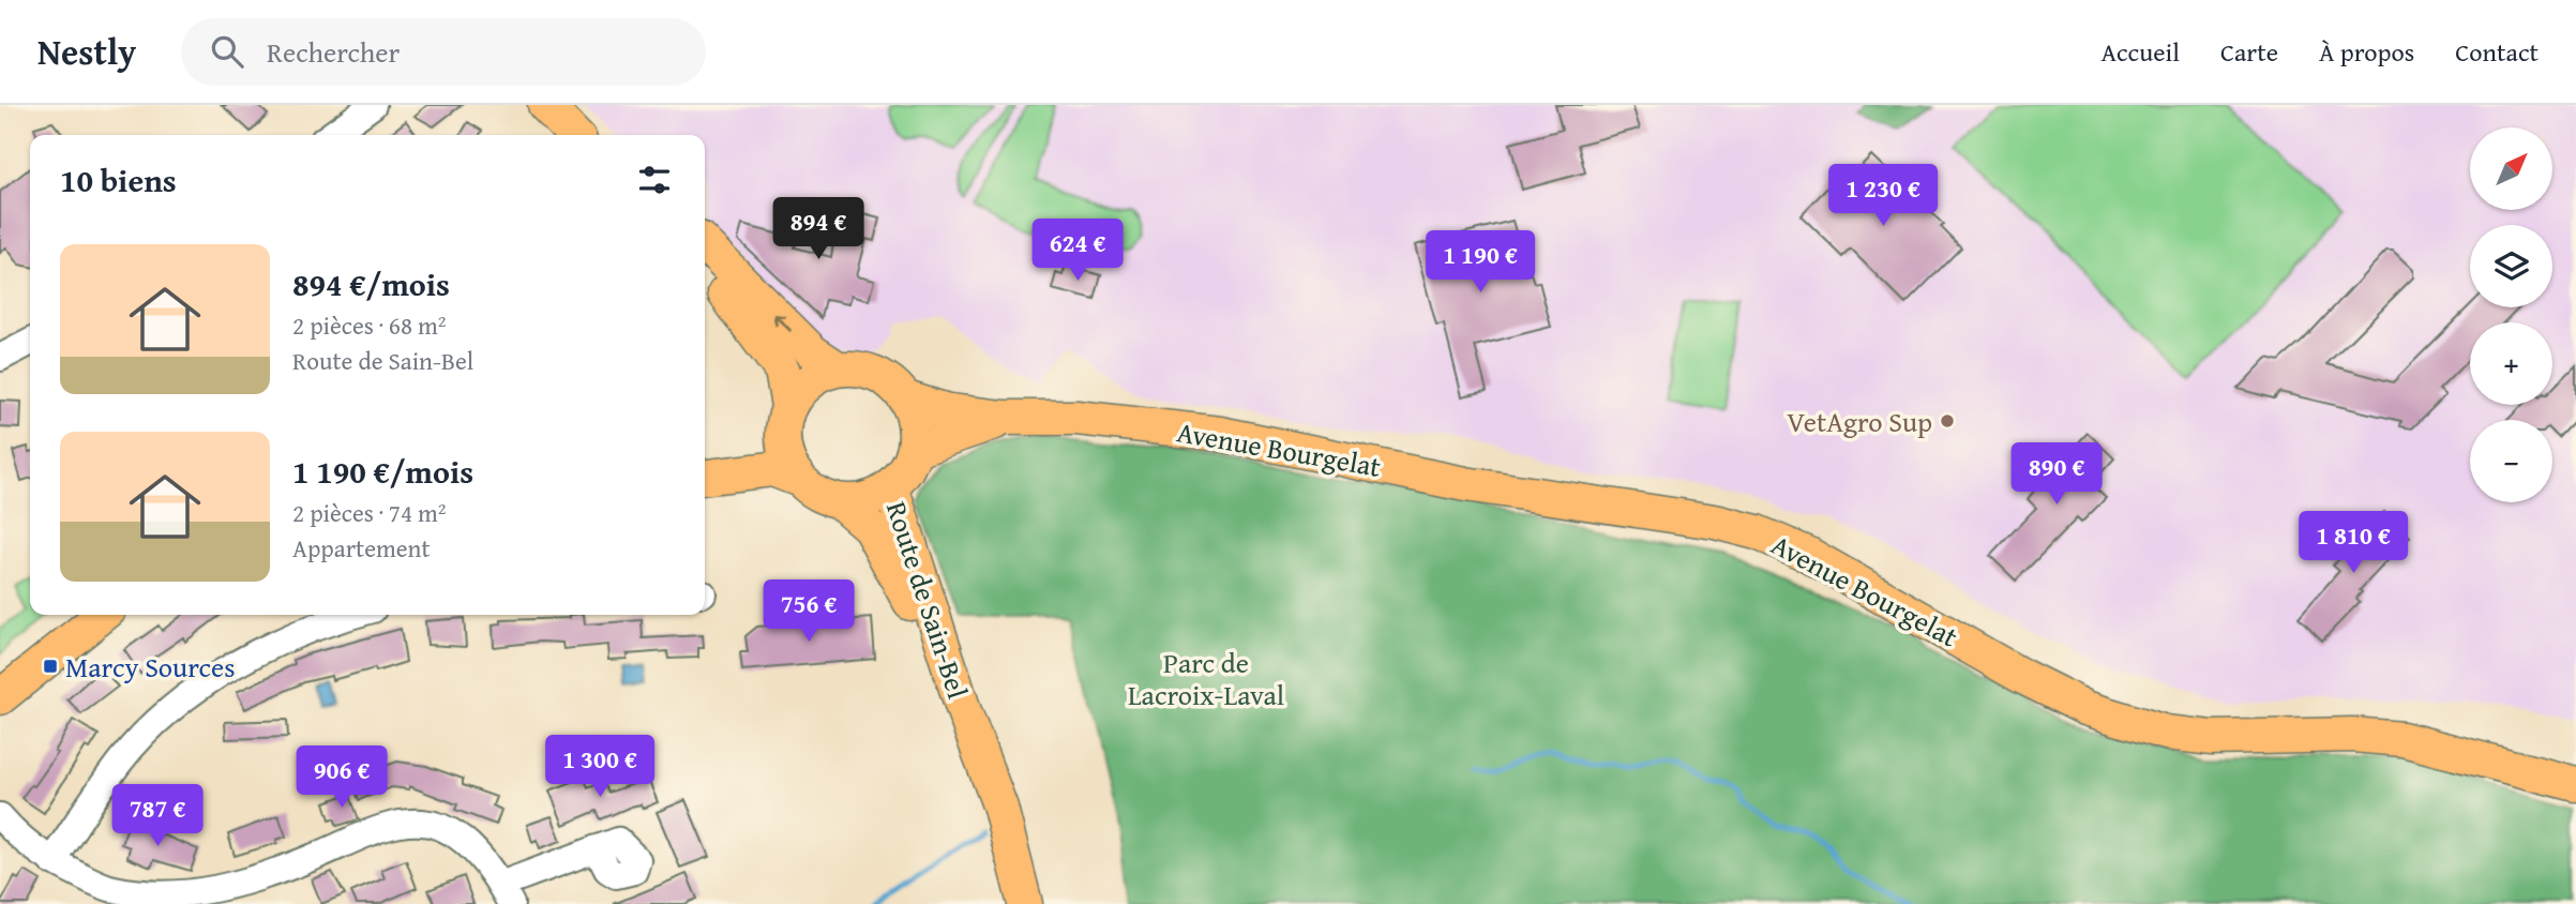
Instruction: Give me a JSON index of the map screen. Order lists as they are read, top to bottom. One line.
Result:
{"streets":{"main road":["Avenue Bourgelat","Route de Sain-Bel"]},"crossings":[["Avenue Bourgelat","Route de Sain-Bel"]],"parks":["Parc de Lacroix-Laval"],"places":{"other":["VetAgro Sup"],"transit":["Marcy Sources"]},"north":"top right","page":{"header":"Nestly","search":"Rechercher","nav":["Accueil","Carte","À propos","Contact"],"map_buttons":["+","−"],"heading":"10 biens","price":["1 230 €","894 €","624 €","1 190 €","890 €","1 810 €","756 €","1 300 €","906 €","787 €"],"list":[{"name":"894 €/mois","note":"2 pièces · 68 m² · Route de Sain-Bel"},{"name":"1 190 €/mois","note":"2 pièces · 74 m² · Appartement"}]}}
